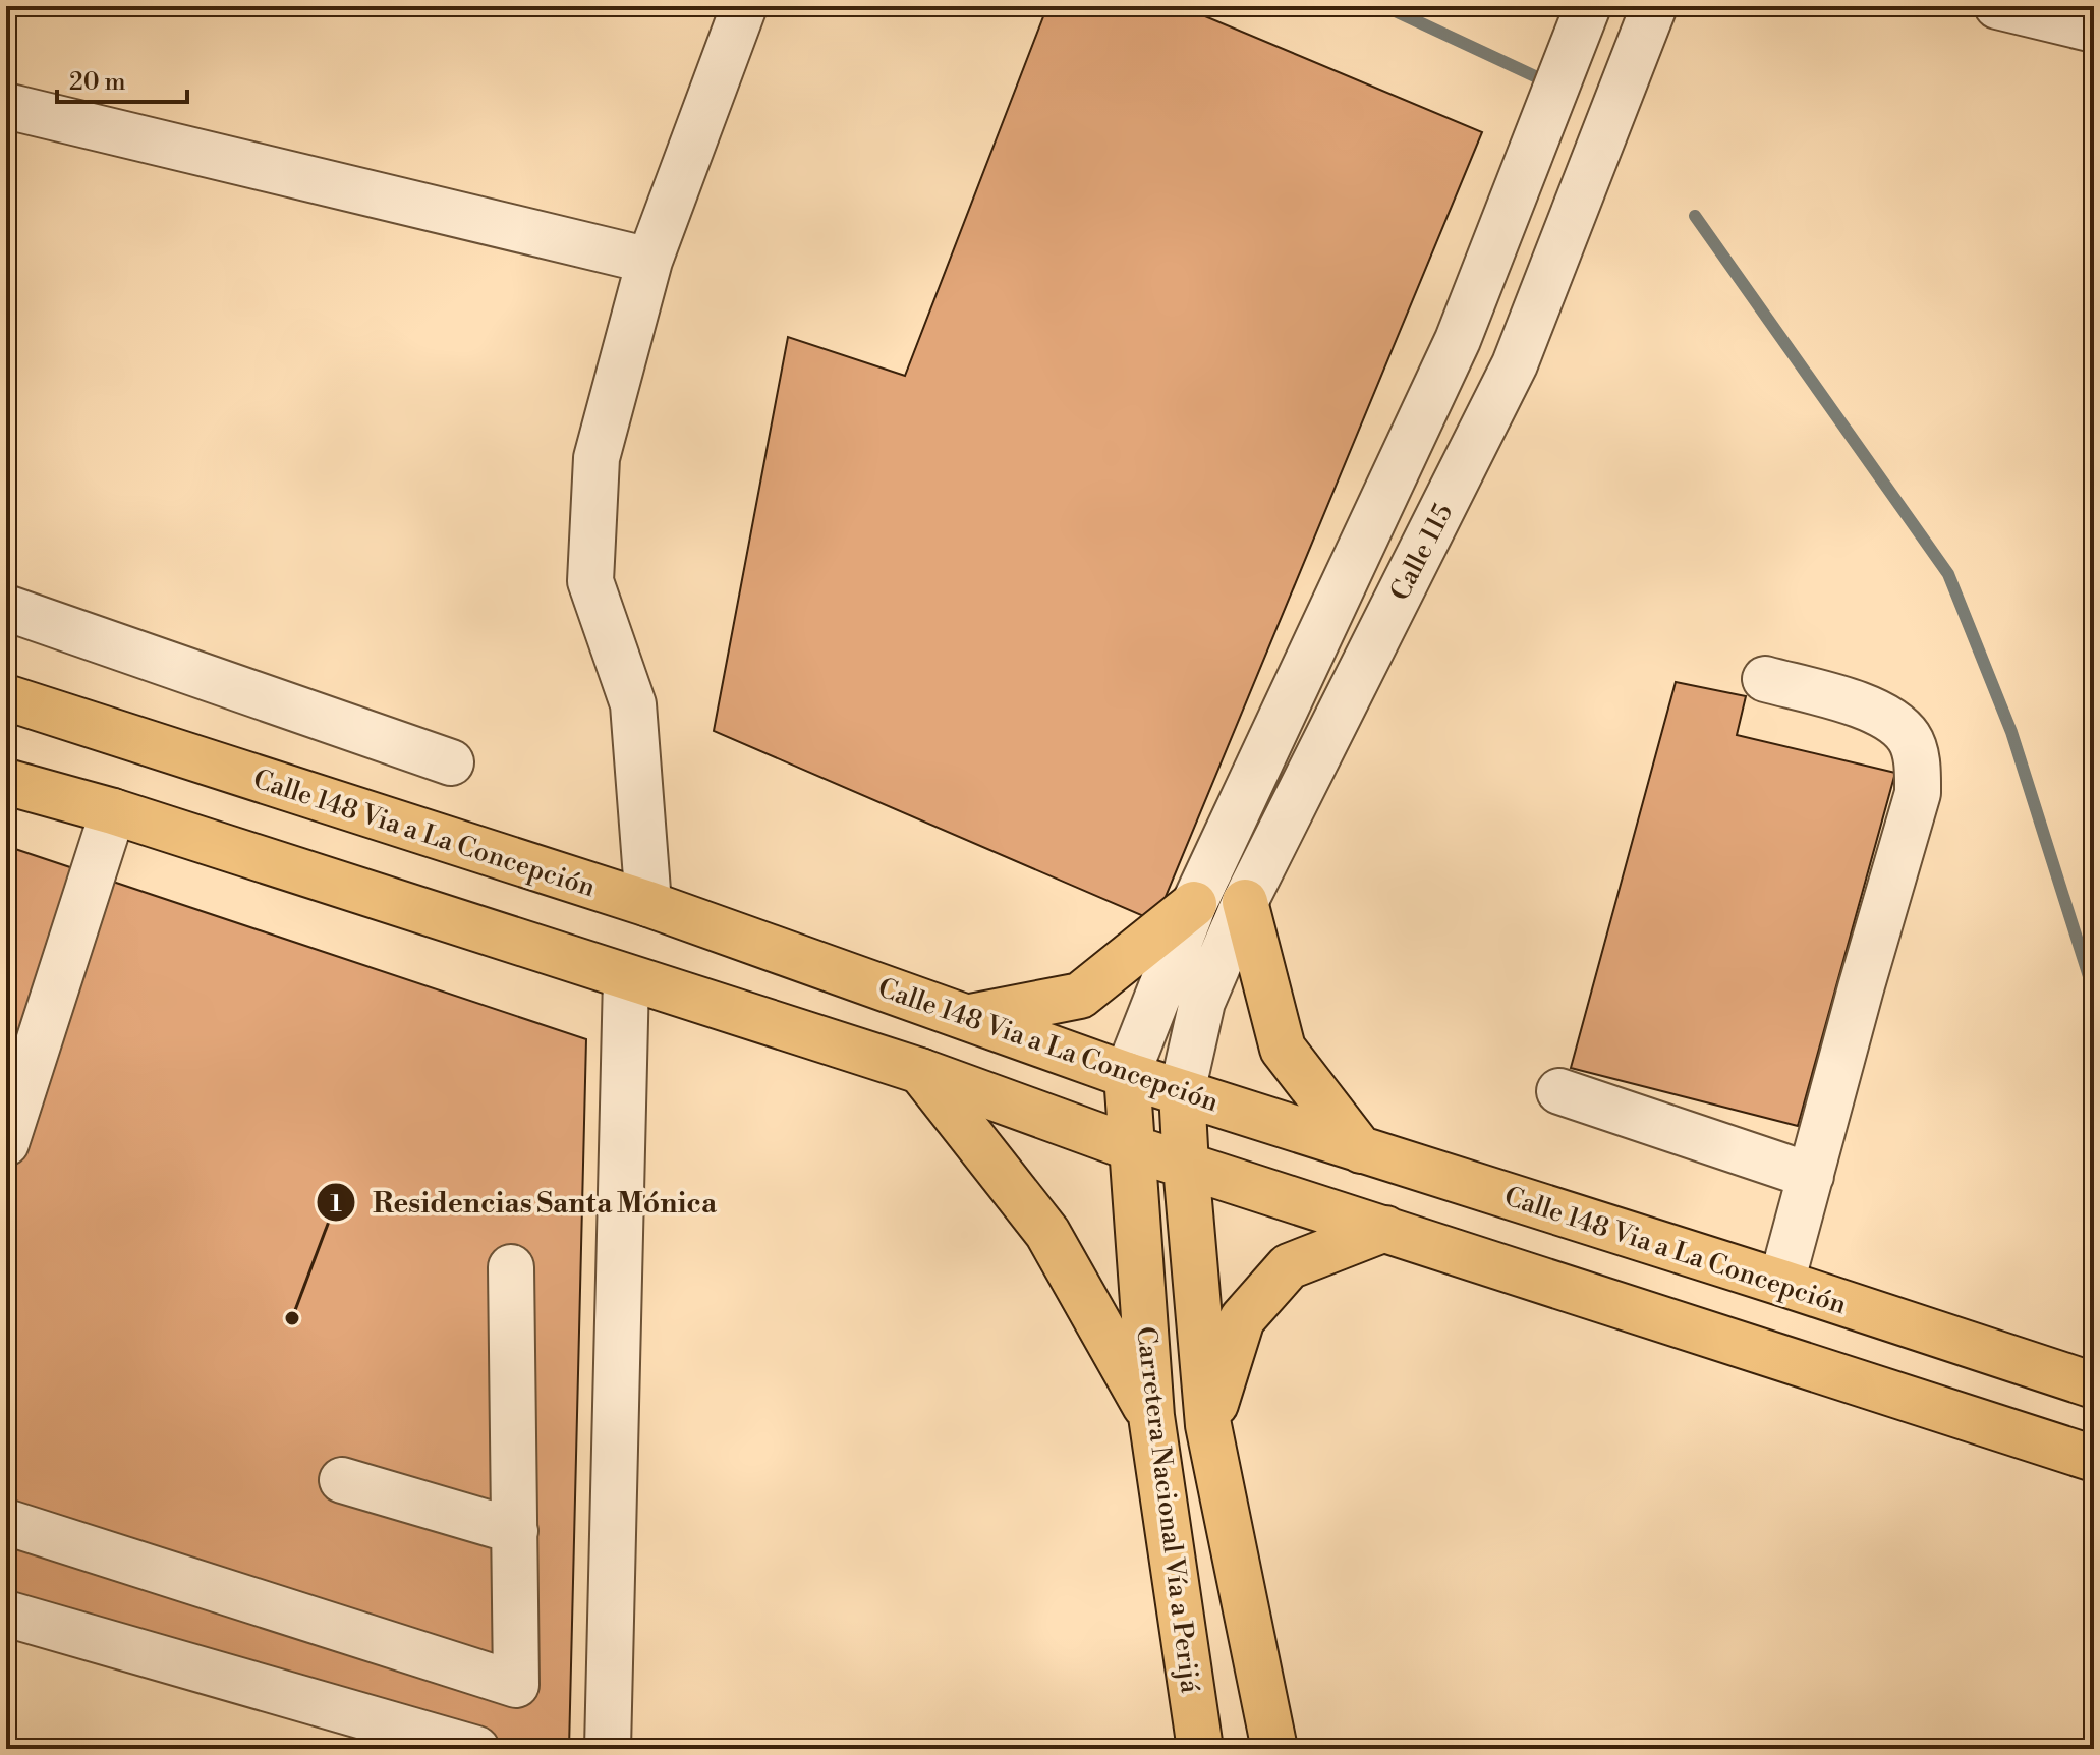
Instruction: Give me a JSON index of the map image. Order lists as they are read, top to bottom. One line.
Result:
{"streets":{"main road":["Calle 148 Via a La Concepción","Carretera Nacional Vía a Perijá"],"street":["Calle 115"]},"crossings":[["Calle 115","Calle 148 Via a La Concepción"],["Calle 115","Carretera Nacional Vía a Perijá"],["Calle 148 Via a La Concepción","Carretera Nacional Vía a Perijá"]],"places":["Residencias Santa Mónica"],"scale_bar":"20 m"}
